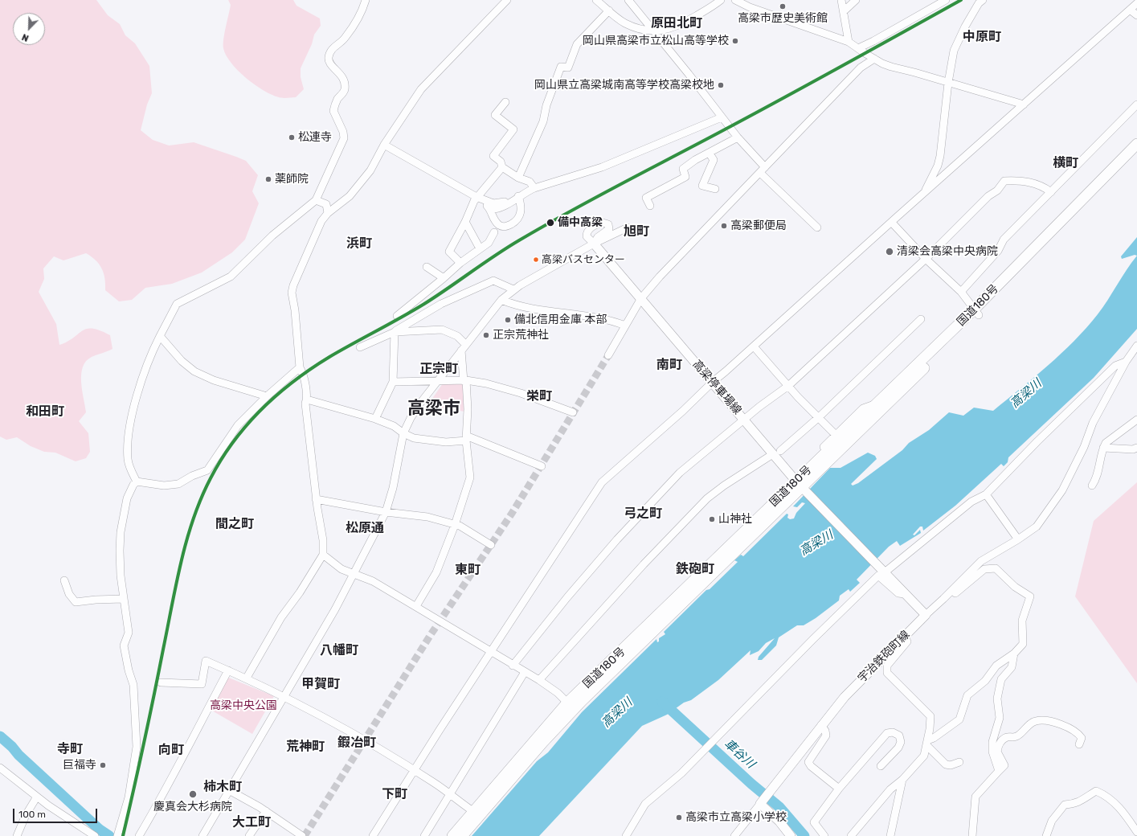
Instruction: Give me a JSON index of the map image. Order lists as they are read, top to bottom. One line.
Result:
{"streets":{"highway":["国道180号"],"main road":["高梁停車場線","宇治鉄砲町線"]},"crossings":[["国道180号","高梁停車場線"]],"districts":["原田北町","中原町","横町","旭町","浜町","南町","正宗町","栄町","高梁市","和田町","弓之町","間之町","松原通","鉄砲町","東町","八幡町","甲賀町","鍜冶町","荒神町","寺町","向町","柿木町","下町","大工町"],"water":["高梁川","車谷川"],"parks":["高梁中央公園"],"places":["高梁市歴史美術館","岡山県高梁市立松山高等学校","岡山県立高梁城南高等学校高梁校地","松連寺","薬師院","備中高梁","高梁郵便局","清梁会高梁中央病院","高梁バスセンター","備北信用金庫 本部","正宗荒神社","山神社","巨福寺","慶真会大杉病院","高梁市立高梁小学校"],"scale_bar":"100 m","north":"bottom left"}
